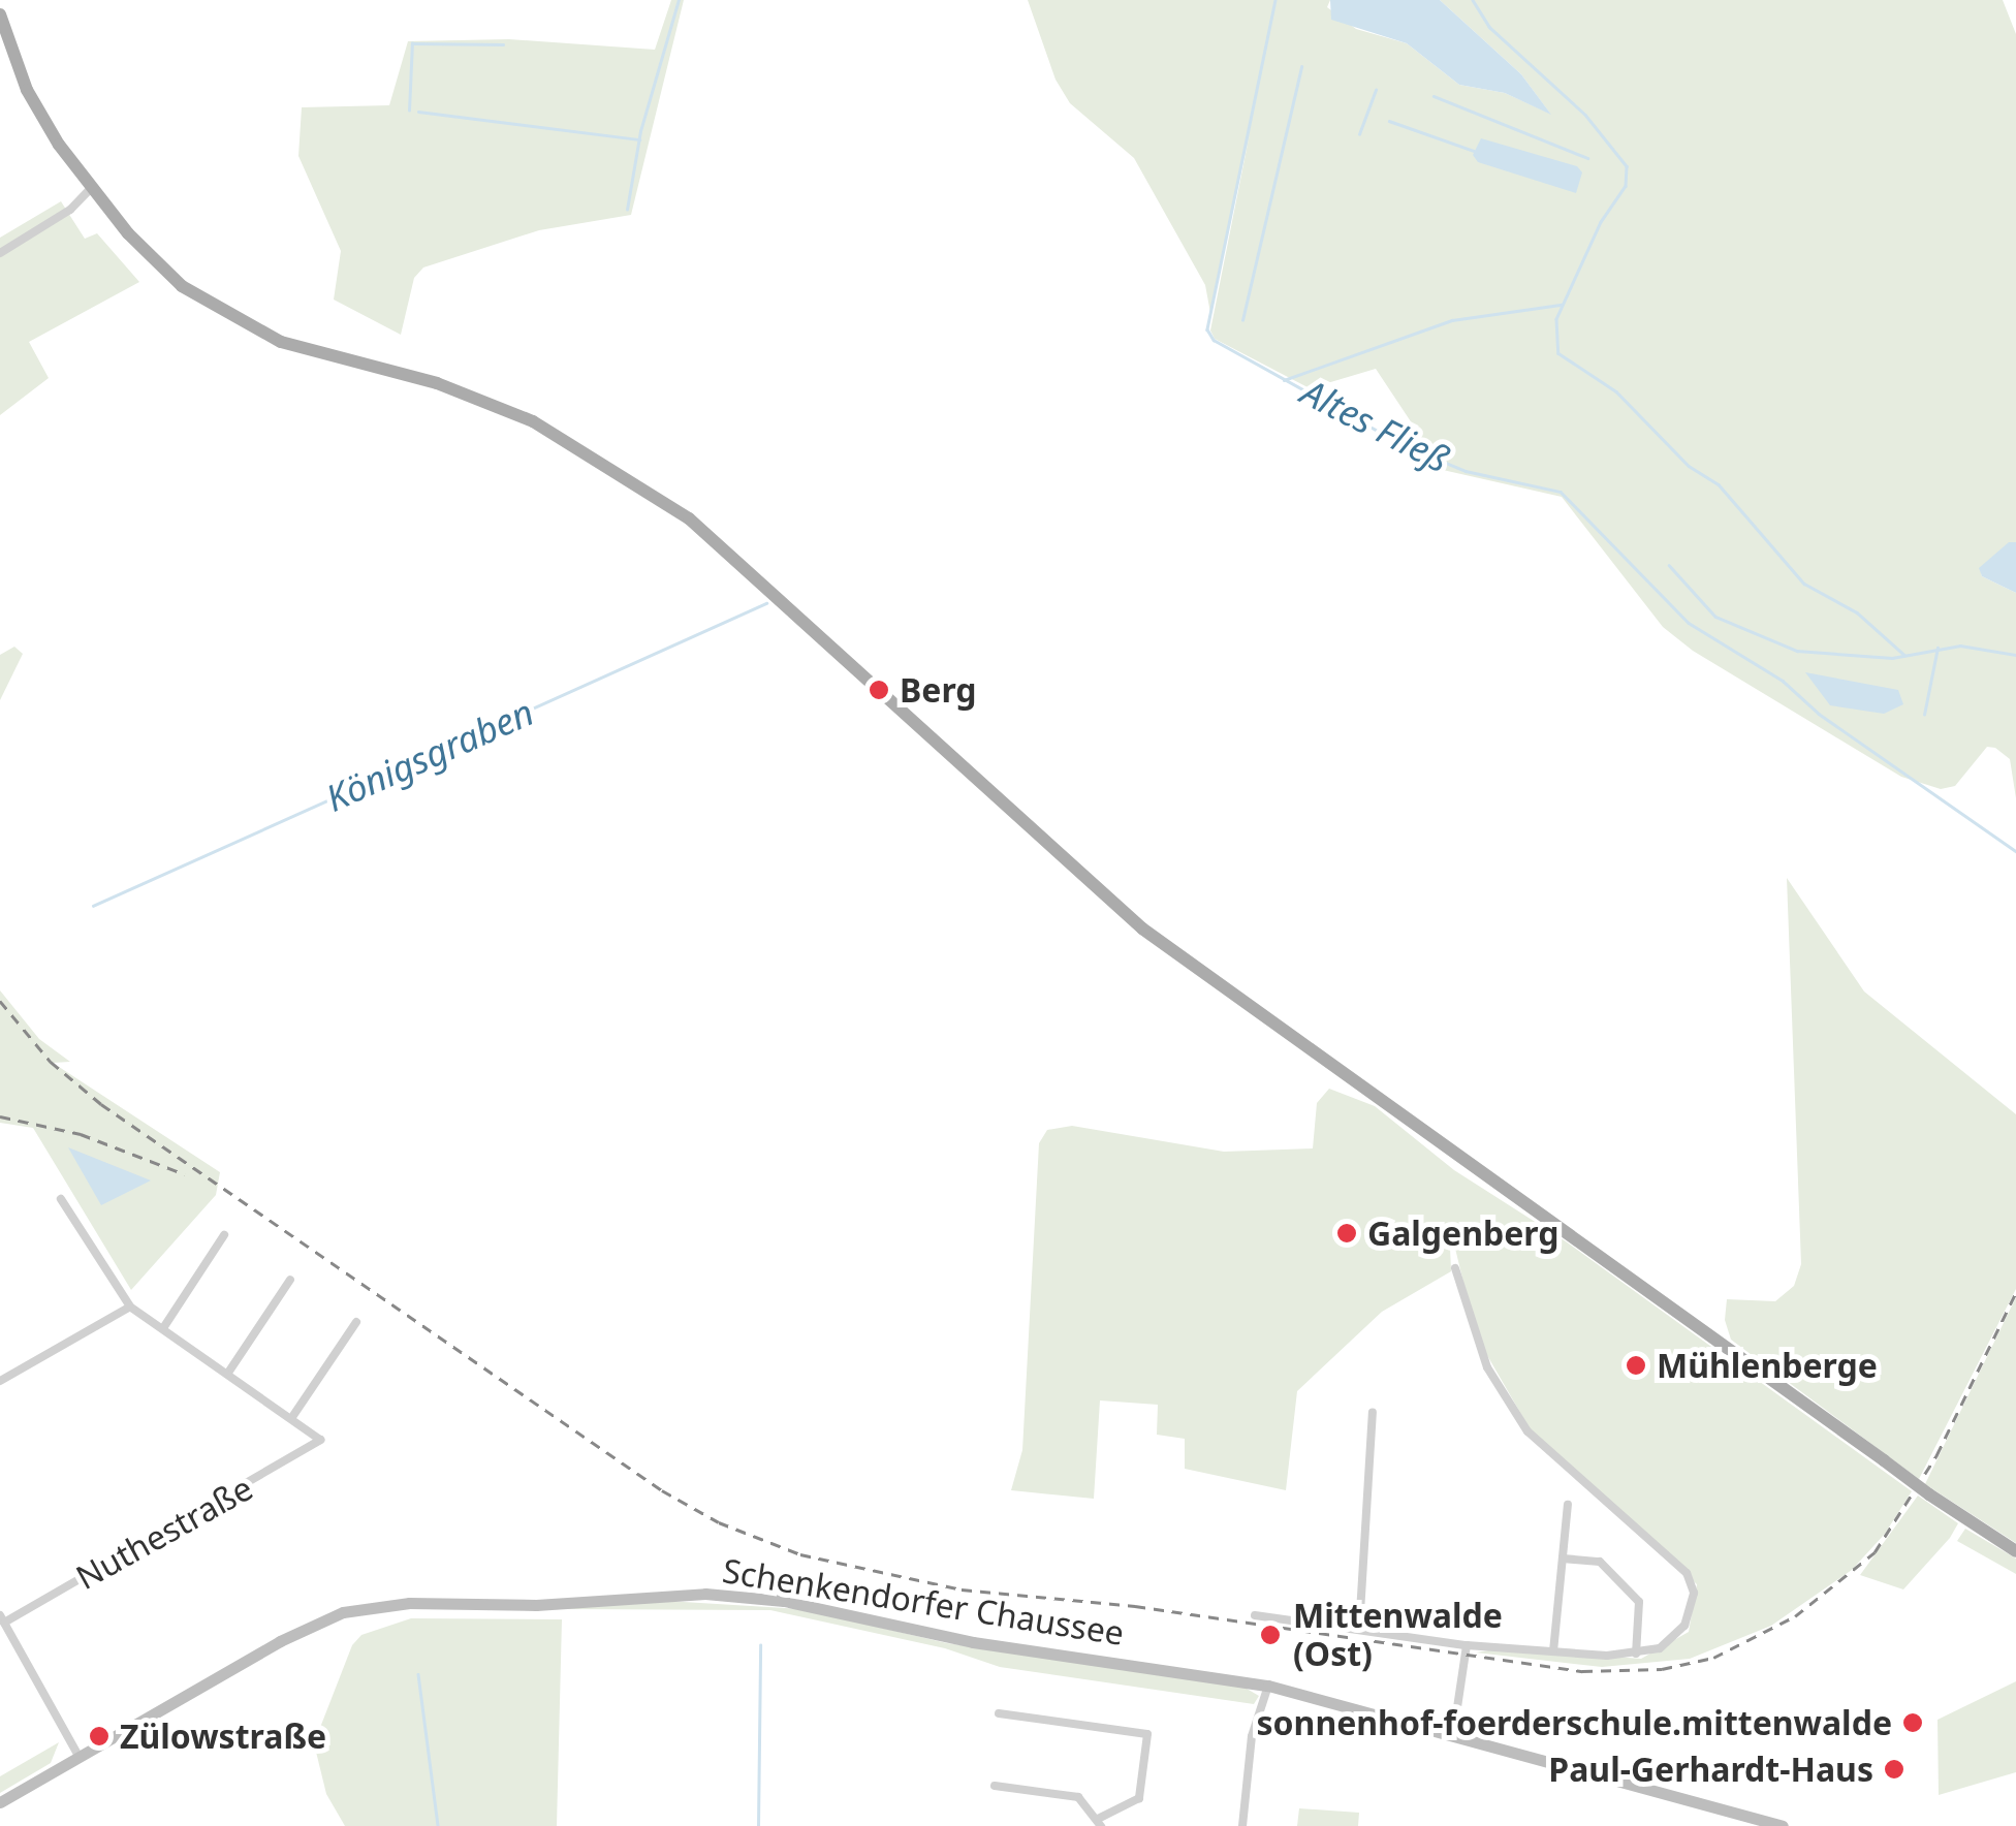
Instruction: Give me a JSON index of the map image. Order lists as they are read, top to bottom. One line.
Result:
{"streets":{"main road":["Schenkendorfer Chaussee"],"street":["Nuthestraße"]},"water":["Altes Fließ","Königsgraben"],"places":["Berg","Galgenberg","Mühlenberge","Mittenwalde (Ost)","sonnenhof-foerderschule.mittenwalde","Zülowstraße","Paul-Gerhardt-Haus"]}
